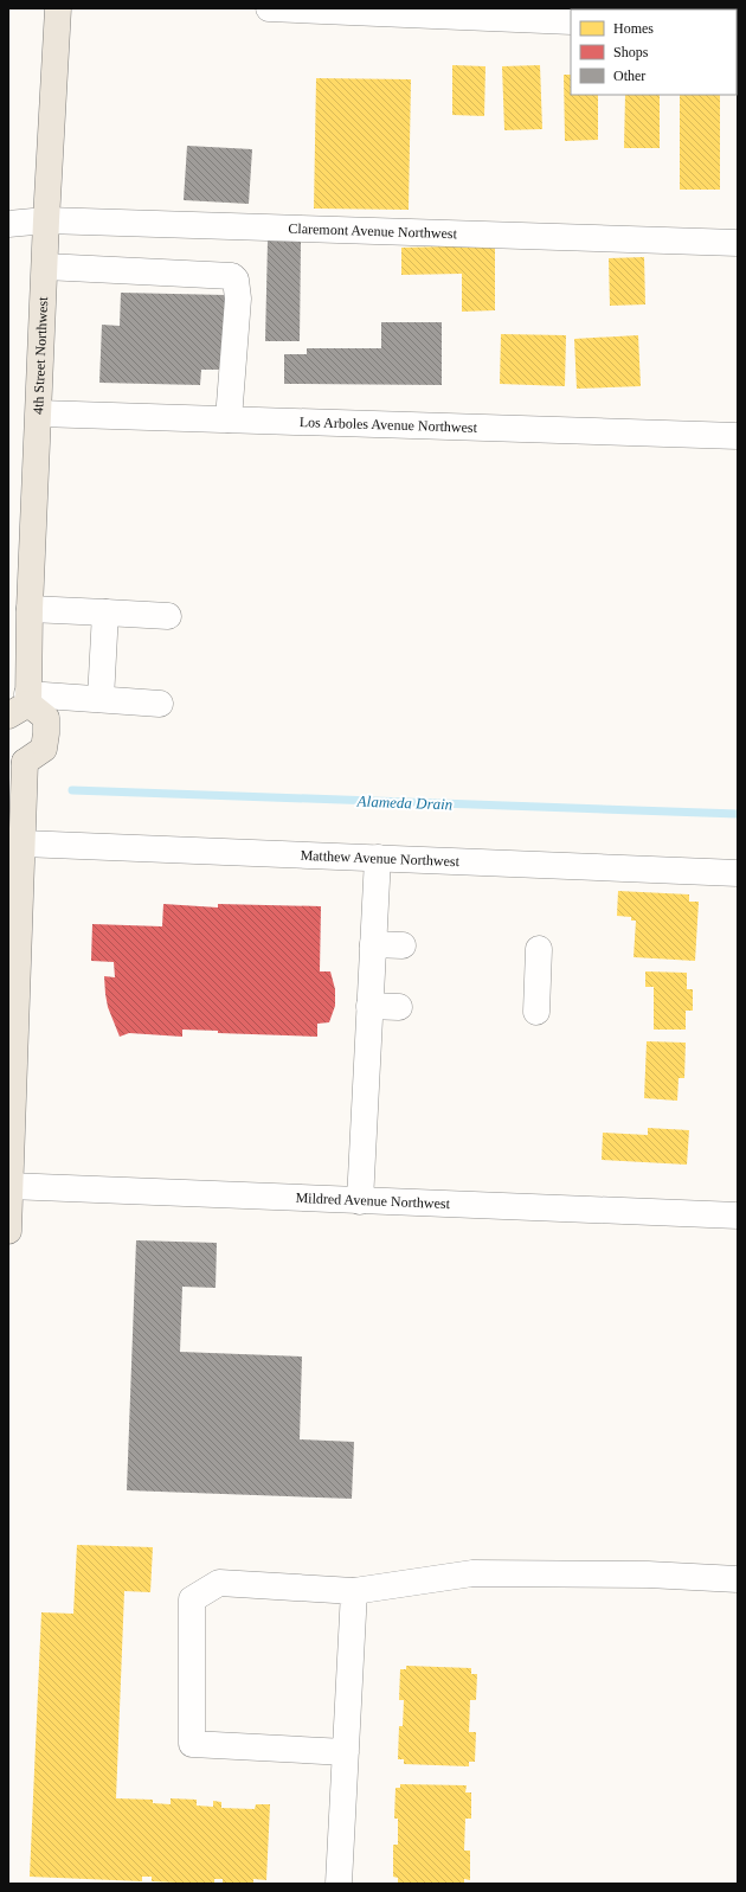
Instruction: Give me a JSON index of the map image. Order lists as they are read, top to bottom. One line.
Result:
{"streets":{"main road":["4th Street Northwest"],"street":["Claremont Avenue Northwest","Los Arboles Avenue Northwest","Matthew Avenue Northwest","Mildred Avenue Northwest"]},"crossings":[["Claremont Avenue Northwest","4th Street Northwest"],["4th Street Northwest","Los Arboles Avenue Northwest"]],"water":["Alameda Drain"],"legend":["Homes","Shops","Other"]}
